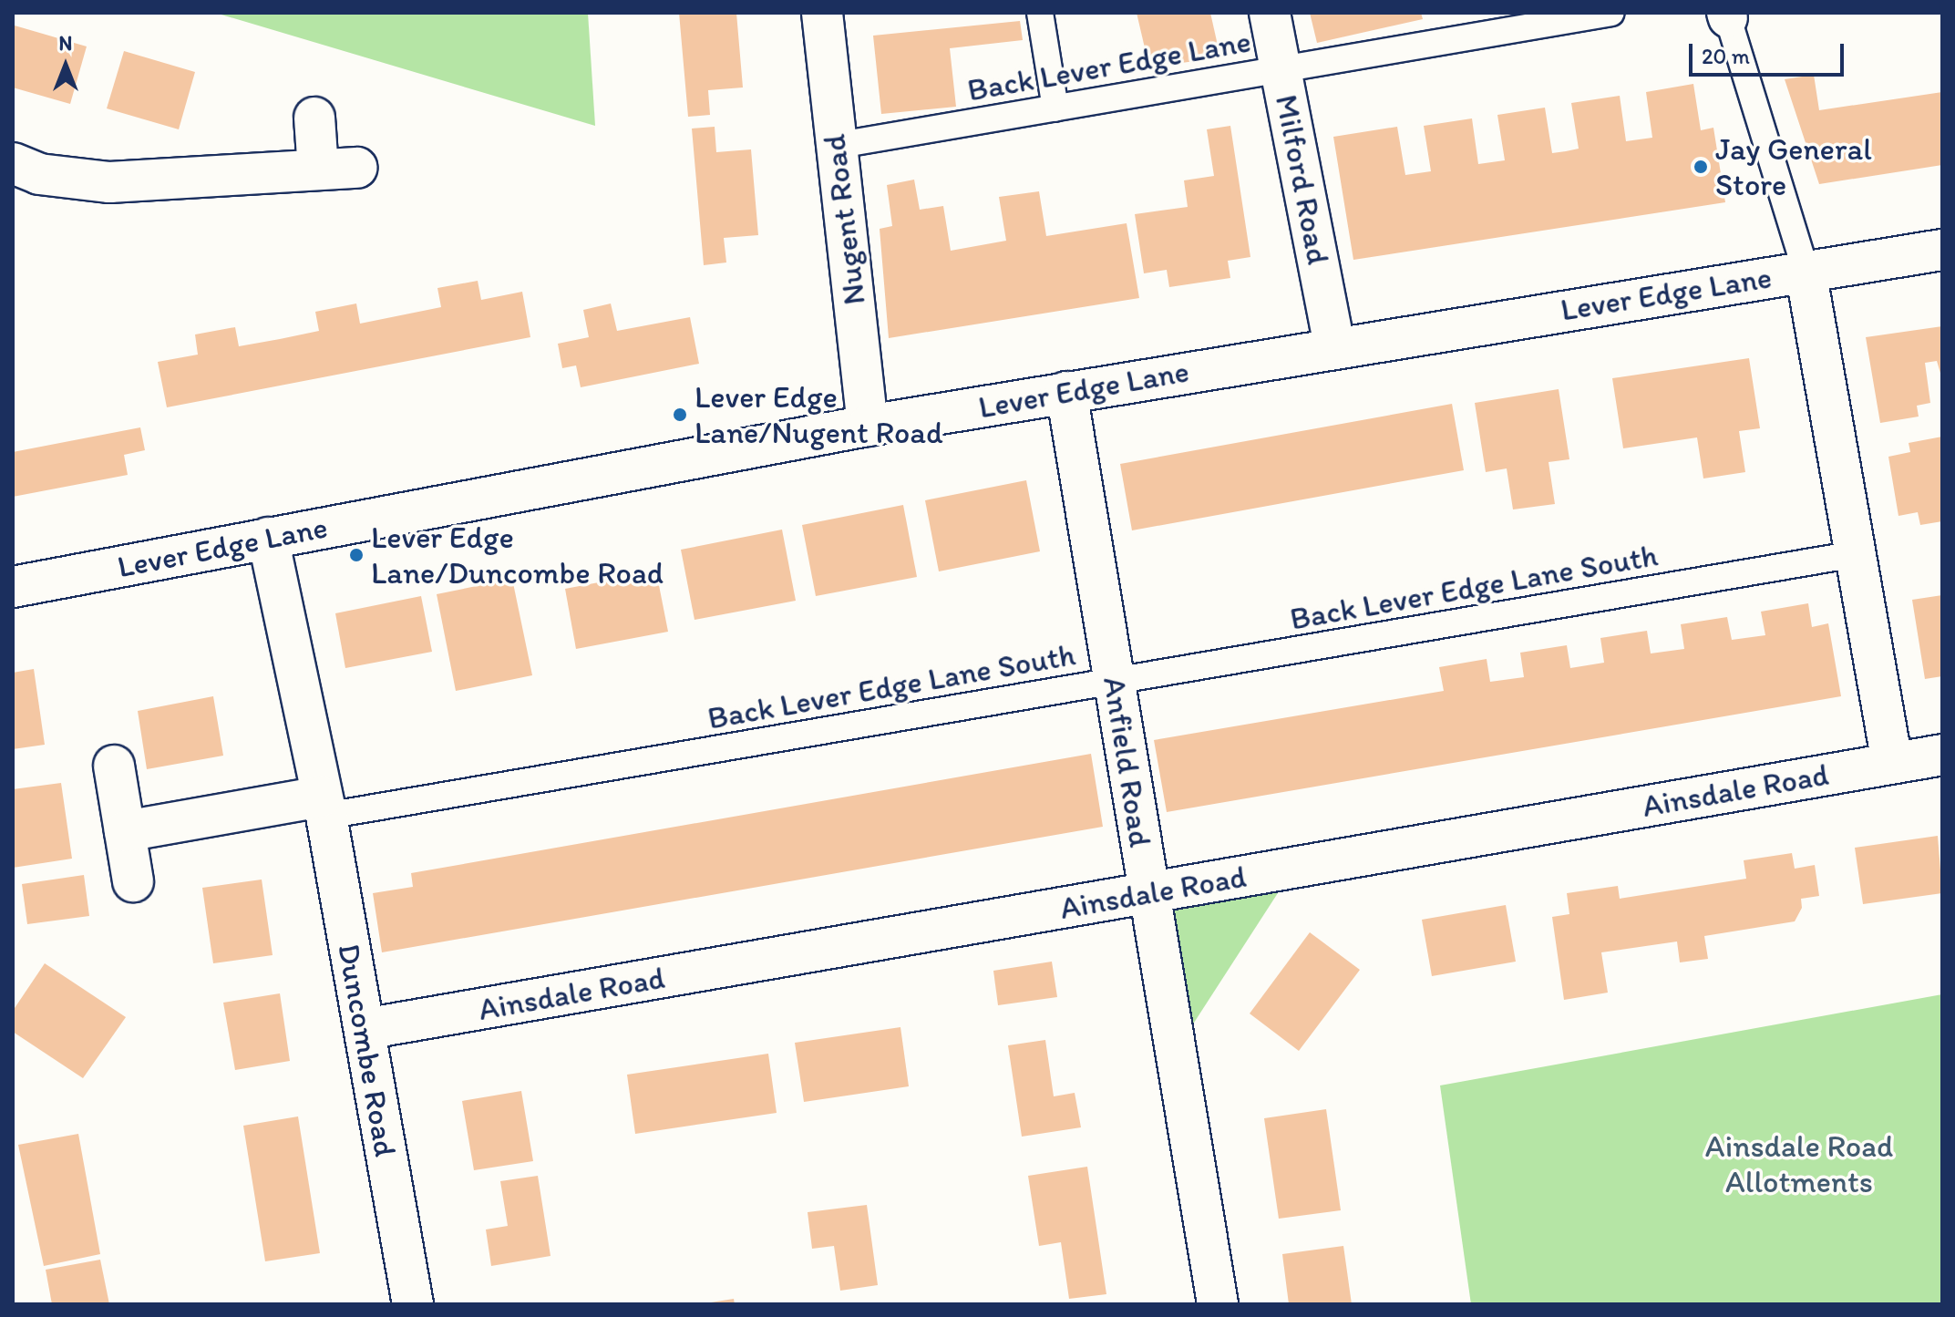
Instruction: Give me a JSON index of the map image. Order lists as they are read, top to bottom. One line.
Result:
{"streets":{"street":["Milford Road","Nugent Road","Lever Edge Lane","Anfield Road","Ainsdale Road","Duncombe Road"],"lane":["Back Lever Edge Lane","Back Lever Edge Lane South"]},"crossings":[["Back Lever Edge Lane","Milford Road"],["Back Lever Edge Lane","Nugent Road"],["Milford Road","Lever Edge Lane"],["Nugent Road","Lever Edge Lane"],["Lever Edge Lane","Anfield Road"],["Lever Edge Lane","Duncombe Road"],["Back Lever Edge Lane South","Anfield Road"],["Back Lever Edge Lane South","Duncombe Road"],["Anfield Road","Ainsdale Road"],["Ainsdale Road","Duncombe Road"]],"parks":["Ainsdale Road Allotments"],"places":["Jay General Store","Lever Edge Lane/Nugent Road","Lever Edge Lane/Duncombe Road"],"scale_bar":"20 m","north":"top"}
